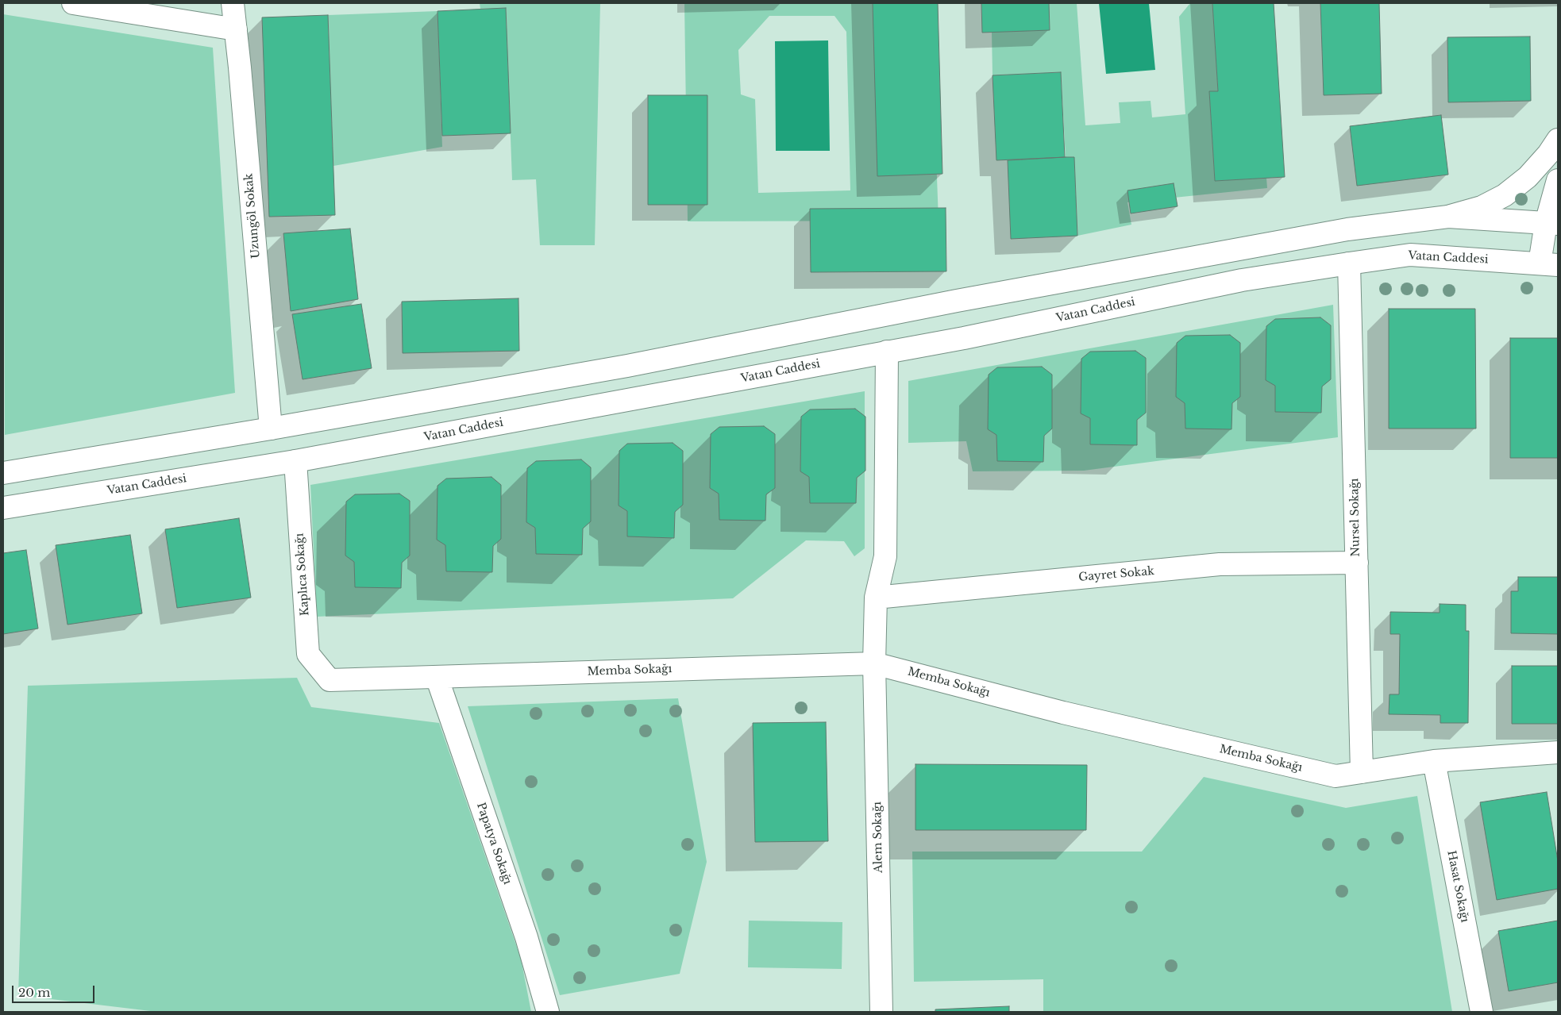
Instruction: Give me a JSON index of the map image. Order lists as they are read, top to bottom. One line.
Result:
{"streets":{"street":["Uzungöl Sokak","Vatan Caddesi","Nursel Sokağı","Kaplıca Sokağı","Gayret Sokak","Memba Sokağı","Alem Sokağı","Papatya Sokağı","Hasat Sokağı"]},"crossings":[["Vatan Caddesi","Nursel Sokağı"],["Vatan Caddesi","Kaplıca Sokağı"],["Vatan Caddesi","Alem Sokağı"],["Nursel Sokağı","Gayret Sokak"],["Nursel Sokağı","Memba Sokağı"],["Kaplıca Sokağı","Memba Sokağı"],["Gayret Sokak","Alem Sokağı"],["Memba Sokağı","Alem Sokağı"],["Memba Sokağı","Papatya Sokağı"],["Memba Sokağı","Hasat Sokağı"]],"scale_bar":"20 m"}
